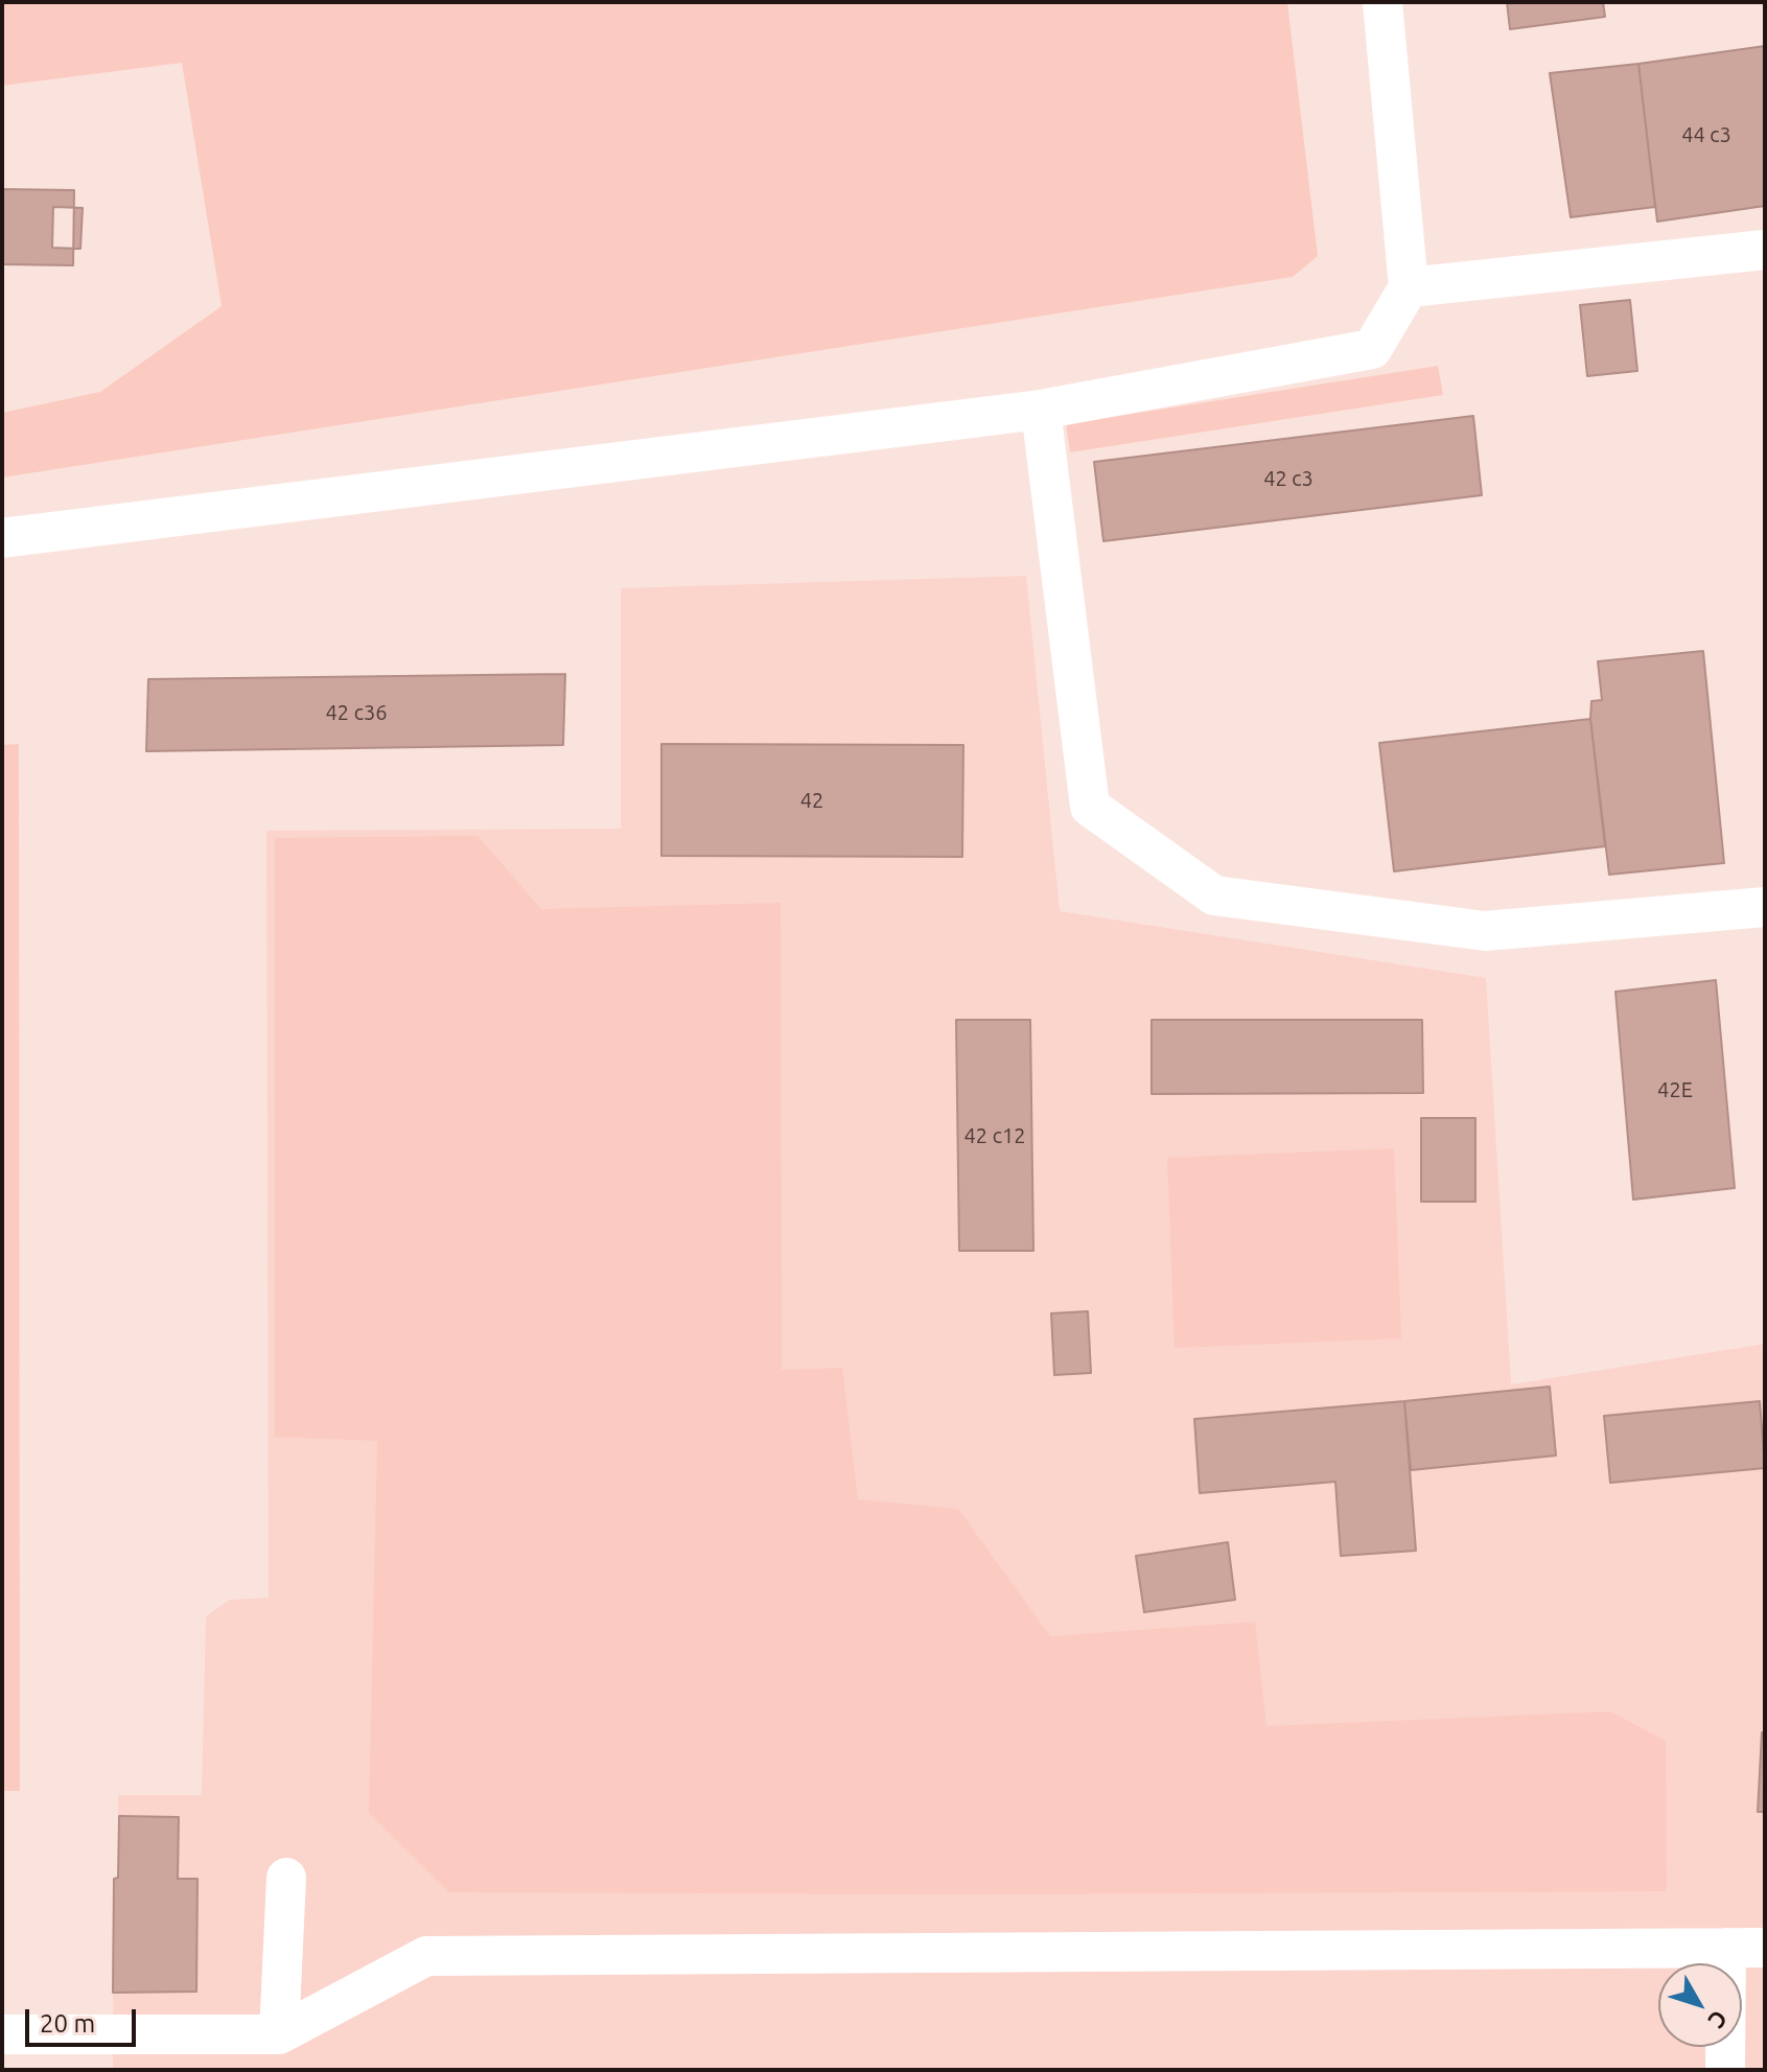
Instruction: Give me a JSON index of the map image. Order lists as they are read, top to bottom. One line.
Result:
{"house_numbers":["44 с3","42 с3","42 с36","42","42Е","42 с12"],"scale_bar":"20 m","north":"bottom right"}
